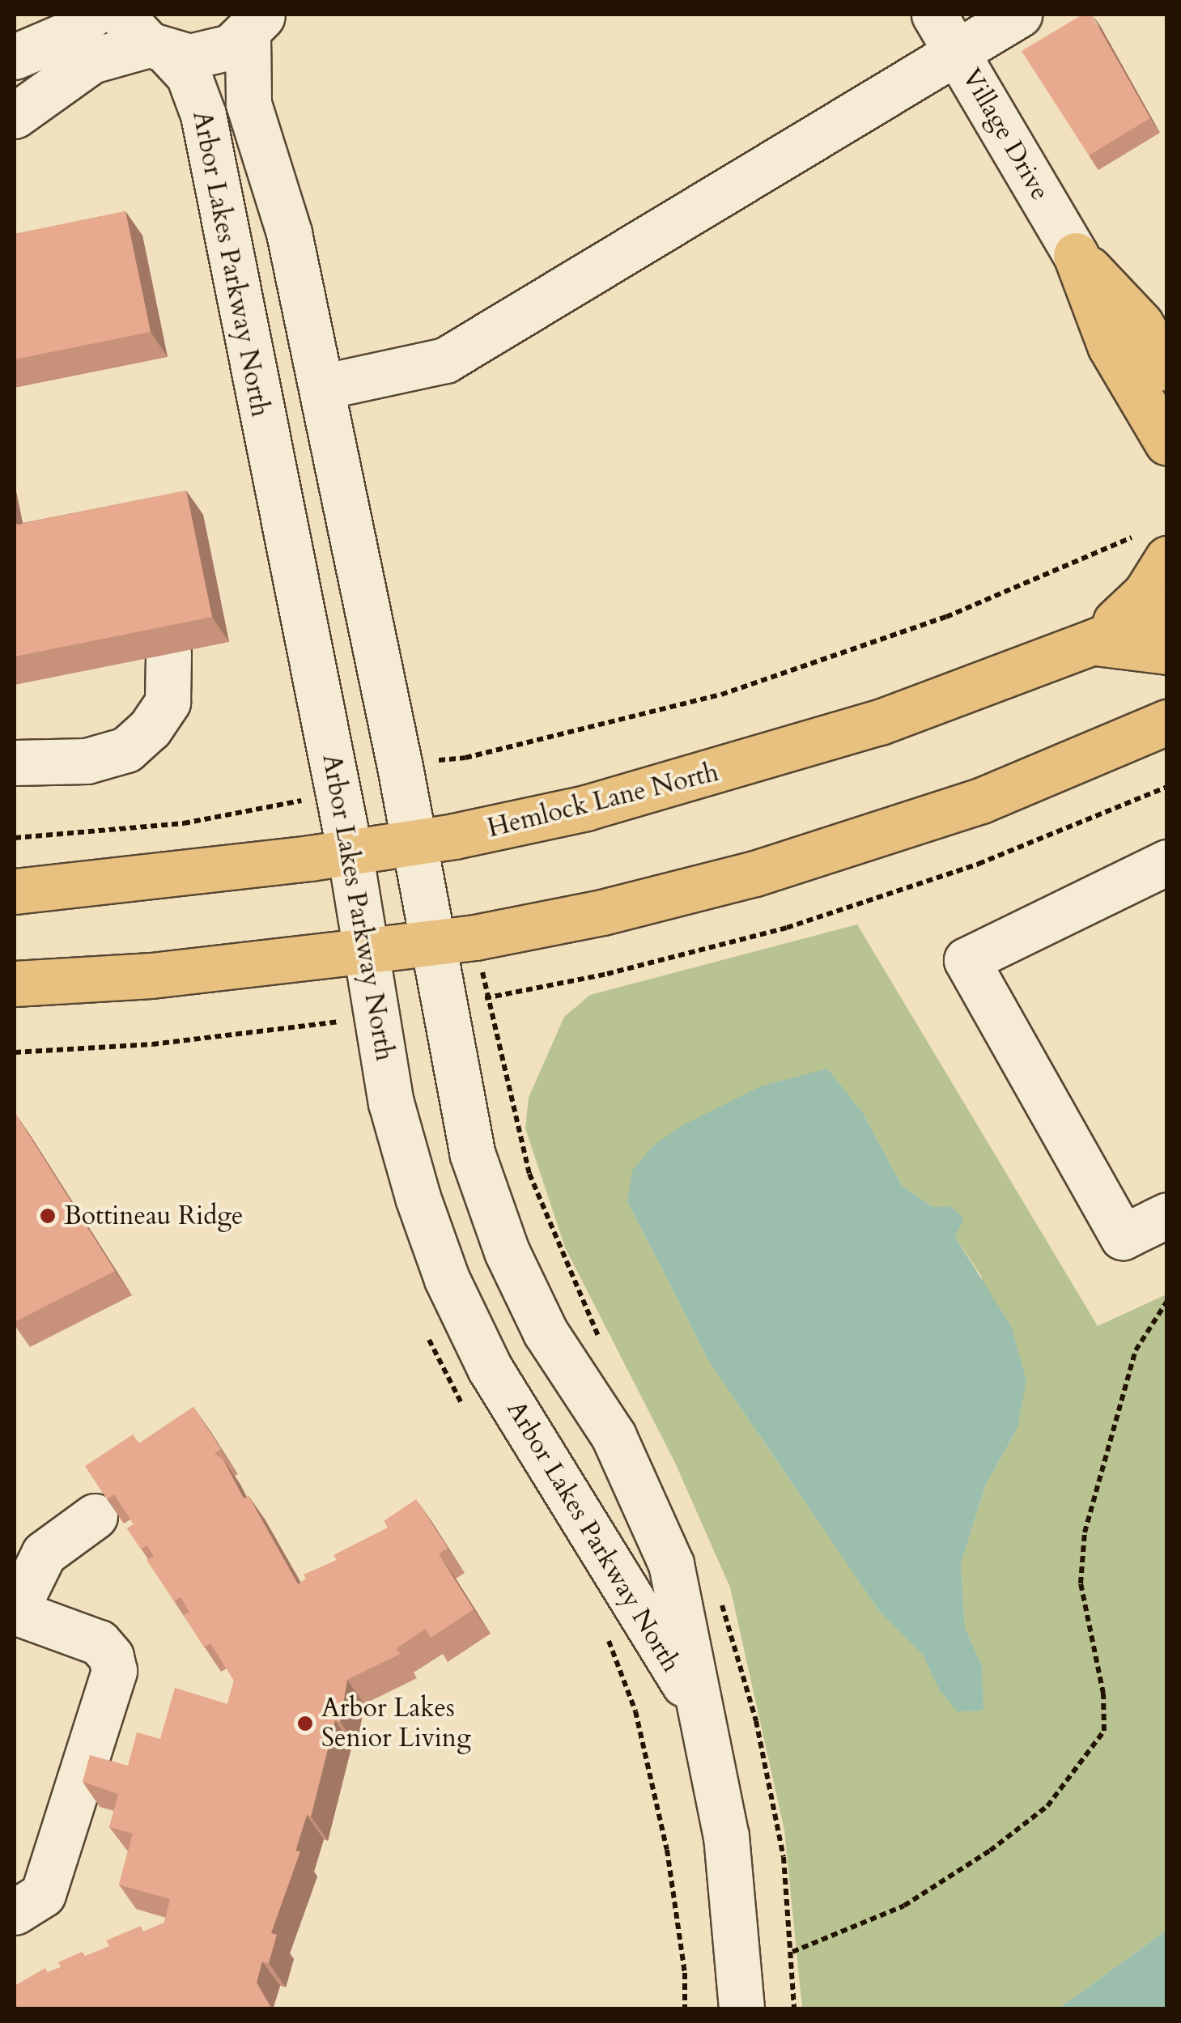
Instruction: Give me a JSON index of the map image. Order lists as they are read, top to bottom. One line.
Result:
{"streets":{"main road":["Hemlock Lane North"],"street":["Village Drive","Arbor Lakes Parkway North"]},"crossings":[["Arbor Lakes Parkway North","Hemlock Lane North"]],"places":["Bottineau Ridge","Arbor Lakes Senior Living"]}
